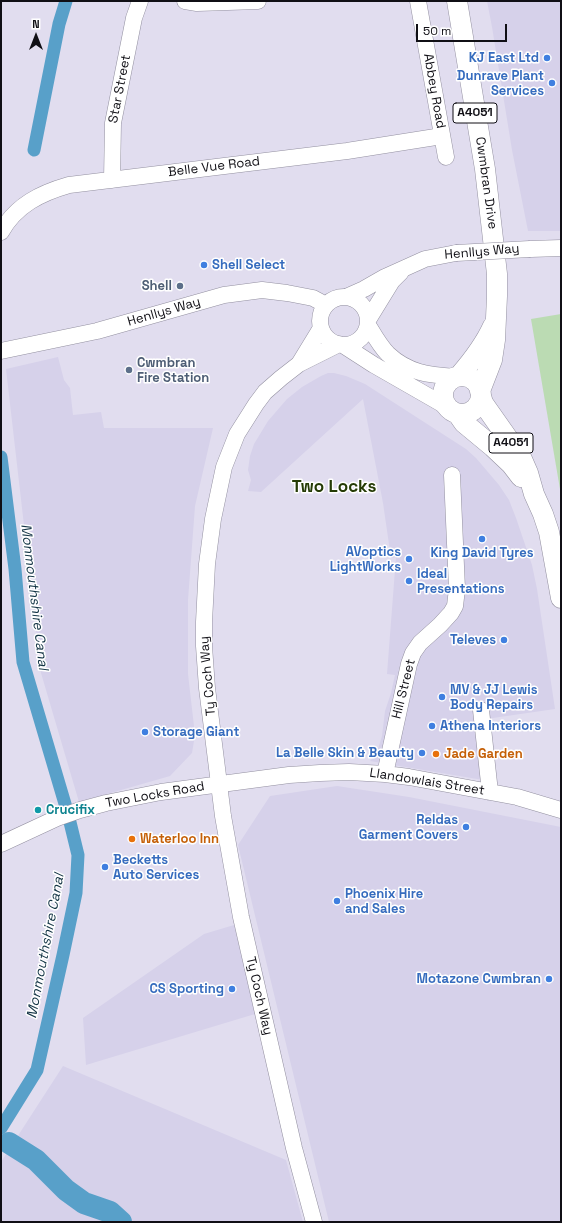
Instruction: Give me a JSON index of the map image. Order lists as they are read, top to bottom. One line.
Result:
{"streets":{"main road":["A4051","Cwmbran Drive"],"street":["Star Street","Abbey Road","Belle Vue Road","Henllys Way","Ty Coch Way","Hill Street","Llandowlais Street","Two Locks Road"]},"crossings":[["Star Street","Belle Vue Road"],["Abbey Road","Belle Vue Road"],["A4051","Cwmbran Drive"],["Henllys Way","Ty Coch Way"],["Ty Coch Way","Llandowlais Street"],["Ty Coch Way","Two Locks Road"],["Hill Street","Llandowlais Street"],["Llandowlais Street","Two Locks Road"]],"districts":["Two Locks"],"water":["Monmouthshire Canal"],"places":["KJ East Ltd","Dunrave Plant Services","Shell Select","Shell","Cwmbran Fire Station","King David Tyres","AVoptics LightWorks","Ideal Presentations","Televes","MV & JJ Lewis Body Repairs","Athena Interiors","Storage Giant","La Belle Skin & Beauty","Jade Garden","Crucifix","Reldas Garment Covers","Waterloo Inn","Becketts Auto Services","Phoenix Hire and Sales","Motazone Cwmbran","CS Sporting"],"scale_bar":"50 m","north":"top"}
